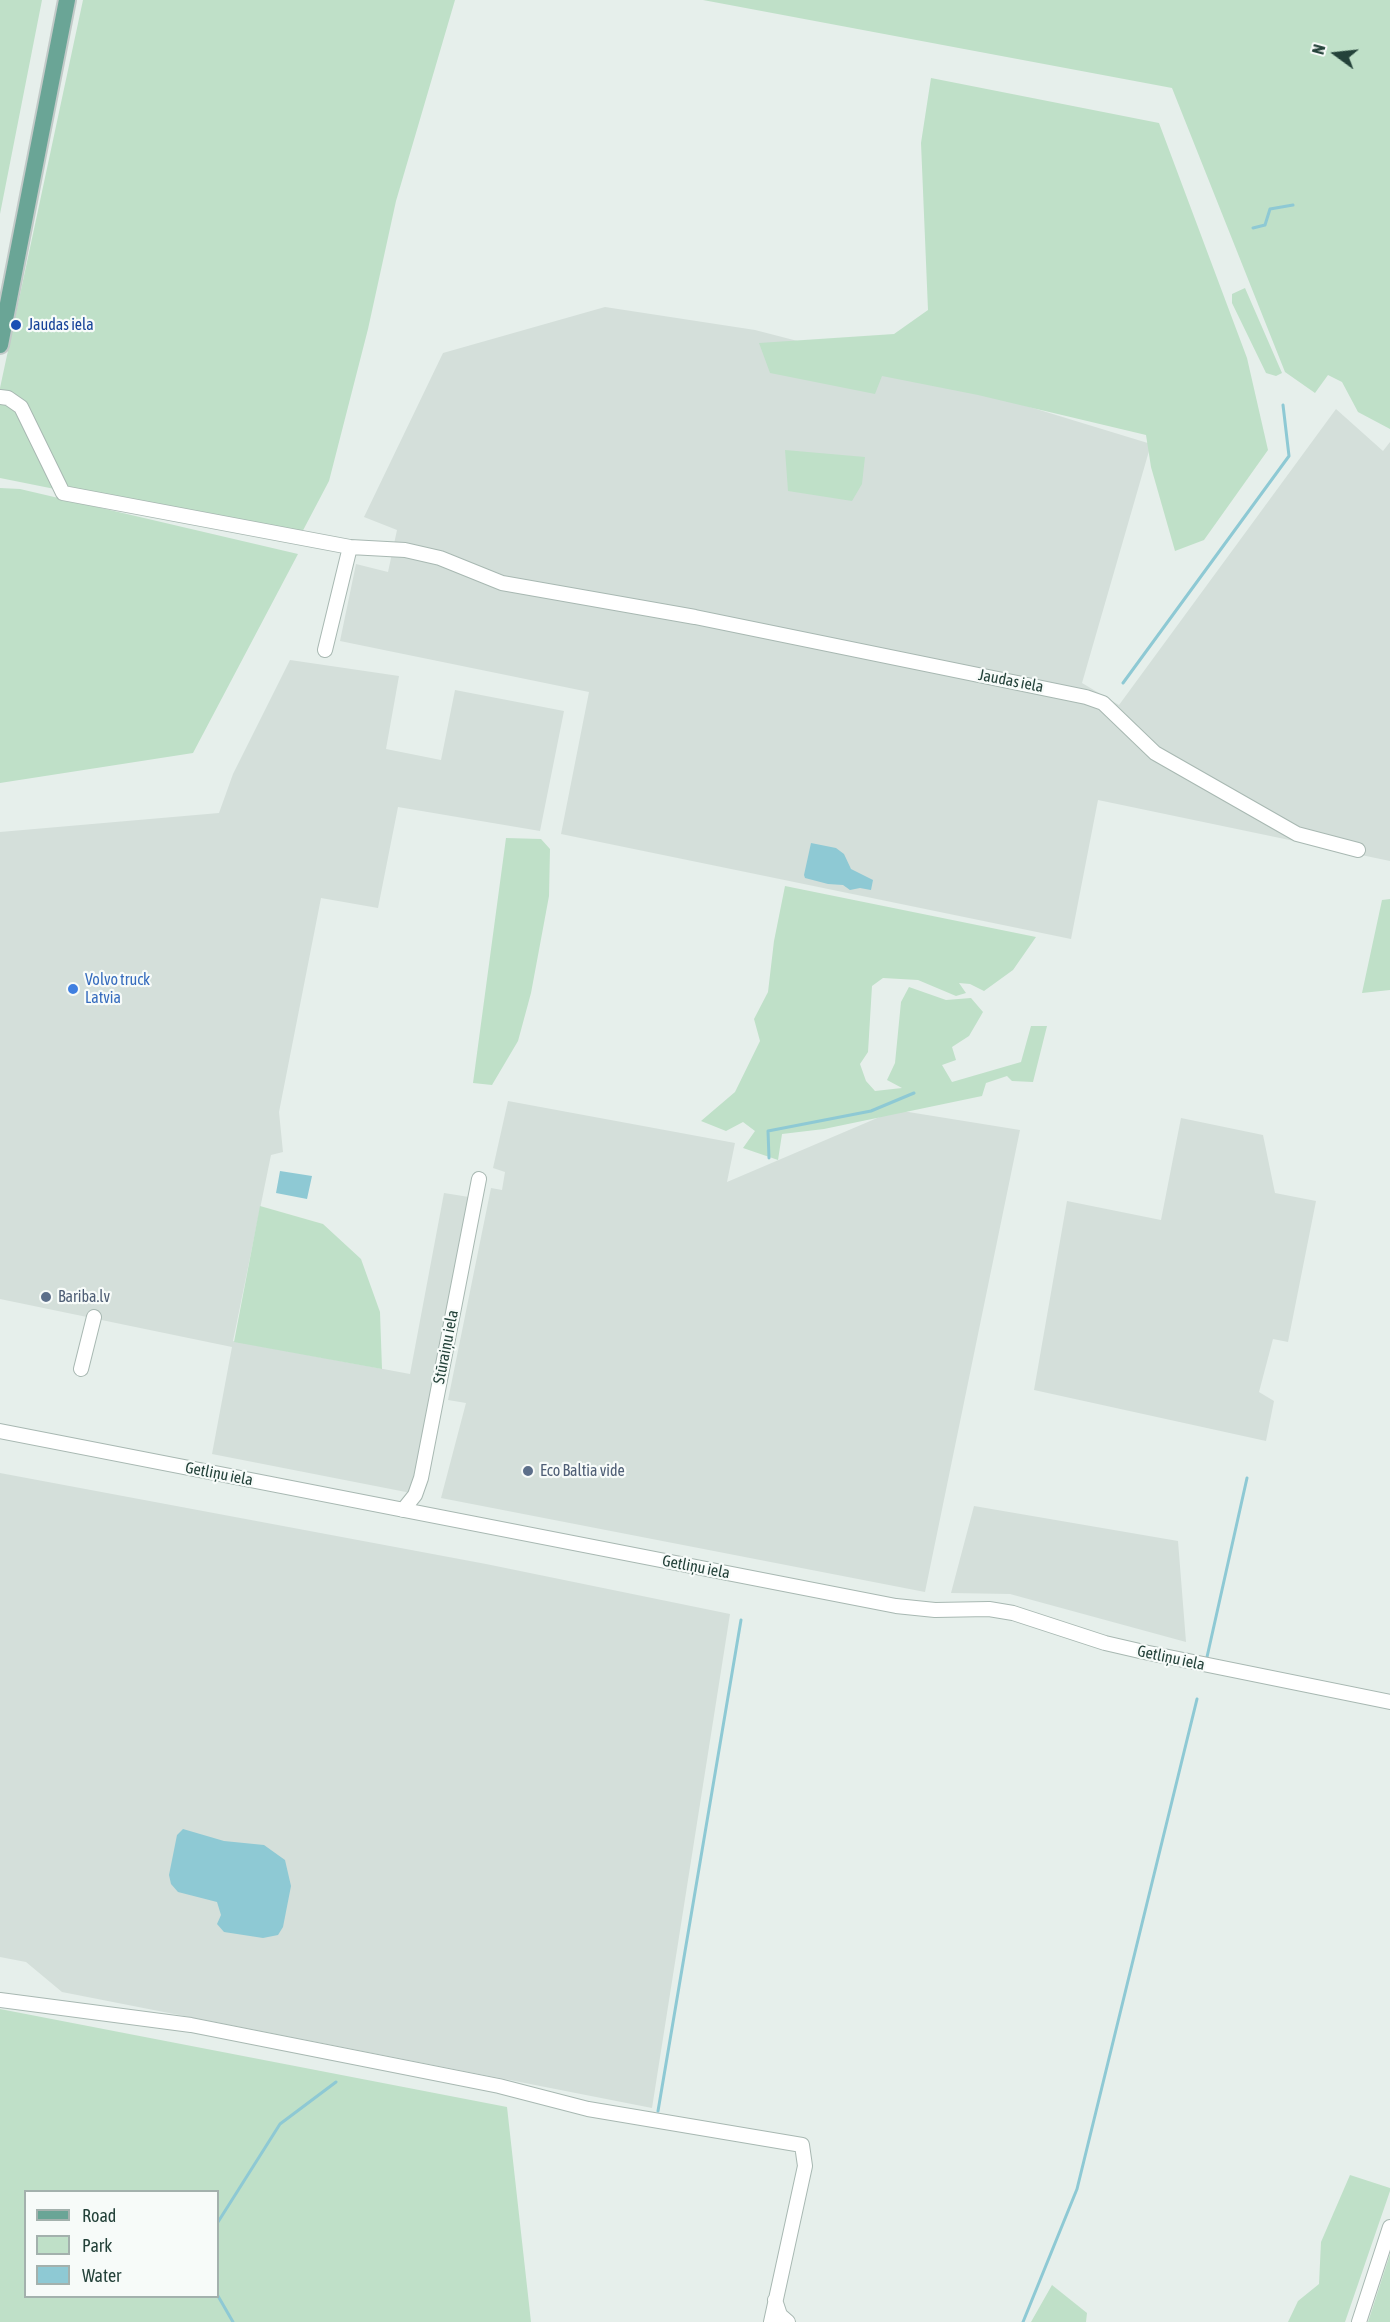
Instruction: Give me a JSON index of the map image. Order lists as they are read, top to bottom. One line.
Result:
{"streets":{"street":["Jaudas iela","Stūraiņu iela","Getliņu iela"]},"crossings":[["Stūraiņu iela","Getliņu iela"]],"places":["Jaudas iela","Volvo truck Latvia","Bariba.lv","Eco Baltia vide"],"legend":["Road","Park","Water"],"north":"left"}
